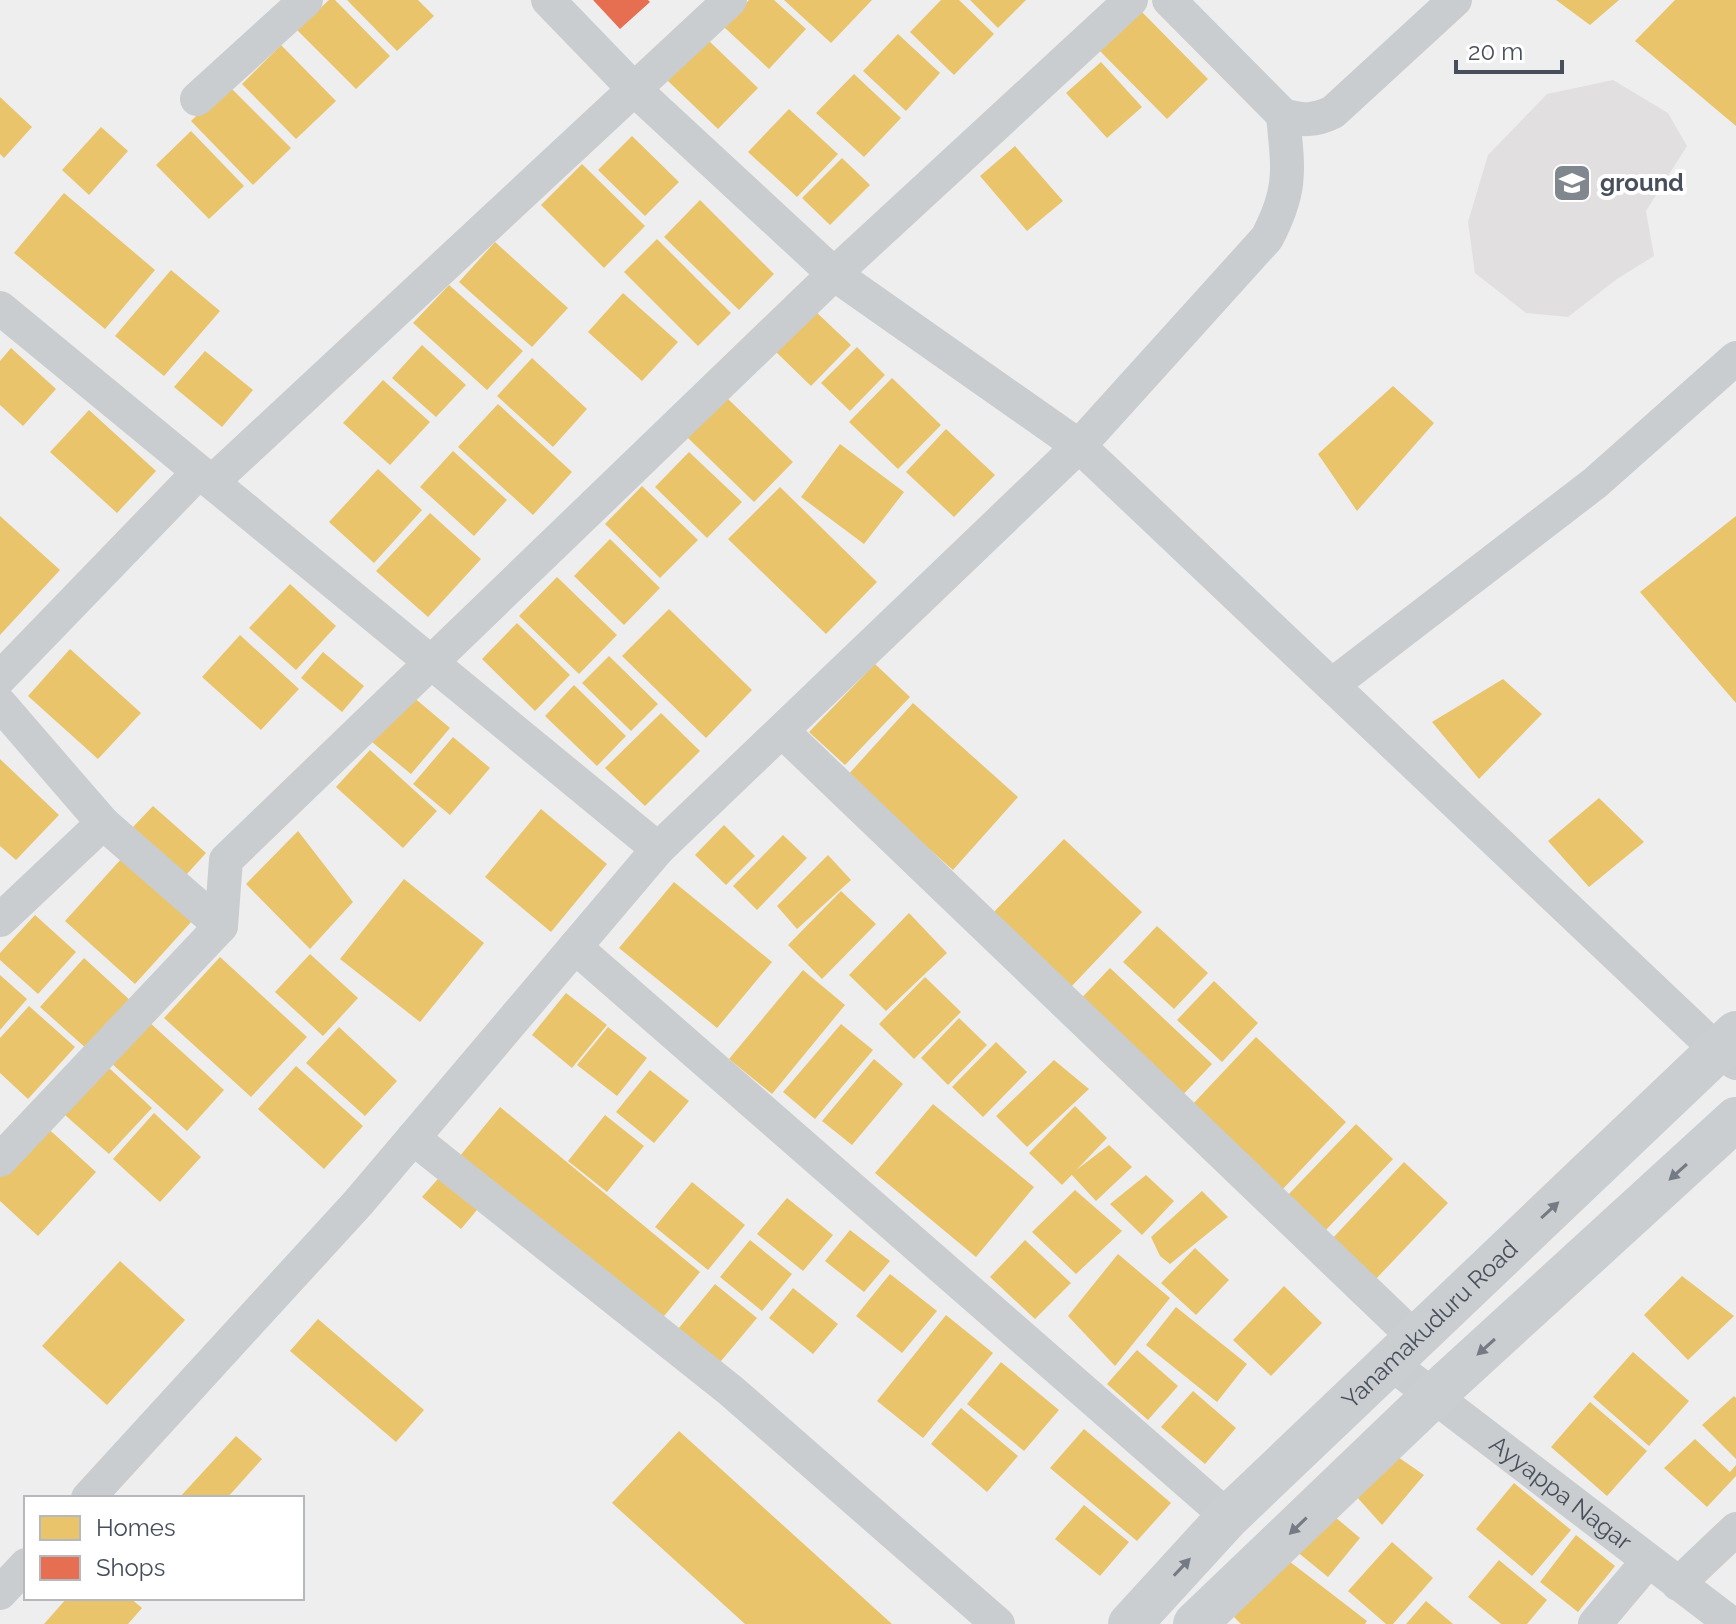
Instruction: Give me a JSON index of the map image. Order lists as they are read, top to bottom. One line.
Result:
{"streets":{"street":["Yanamakuduru Road","Ayyappa Nagar"]},"crossings":[["Yanamakuduru Road","Ayyappa Nagar"]],"places":{"school or university":["ground"]},"legend":["Homes","Shops"],"scale_bar":"20 m"}
